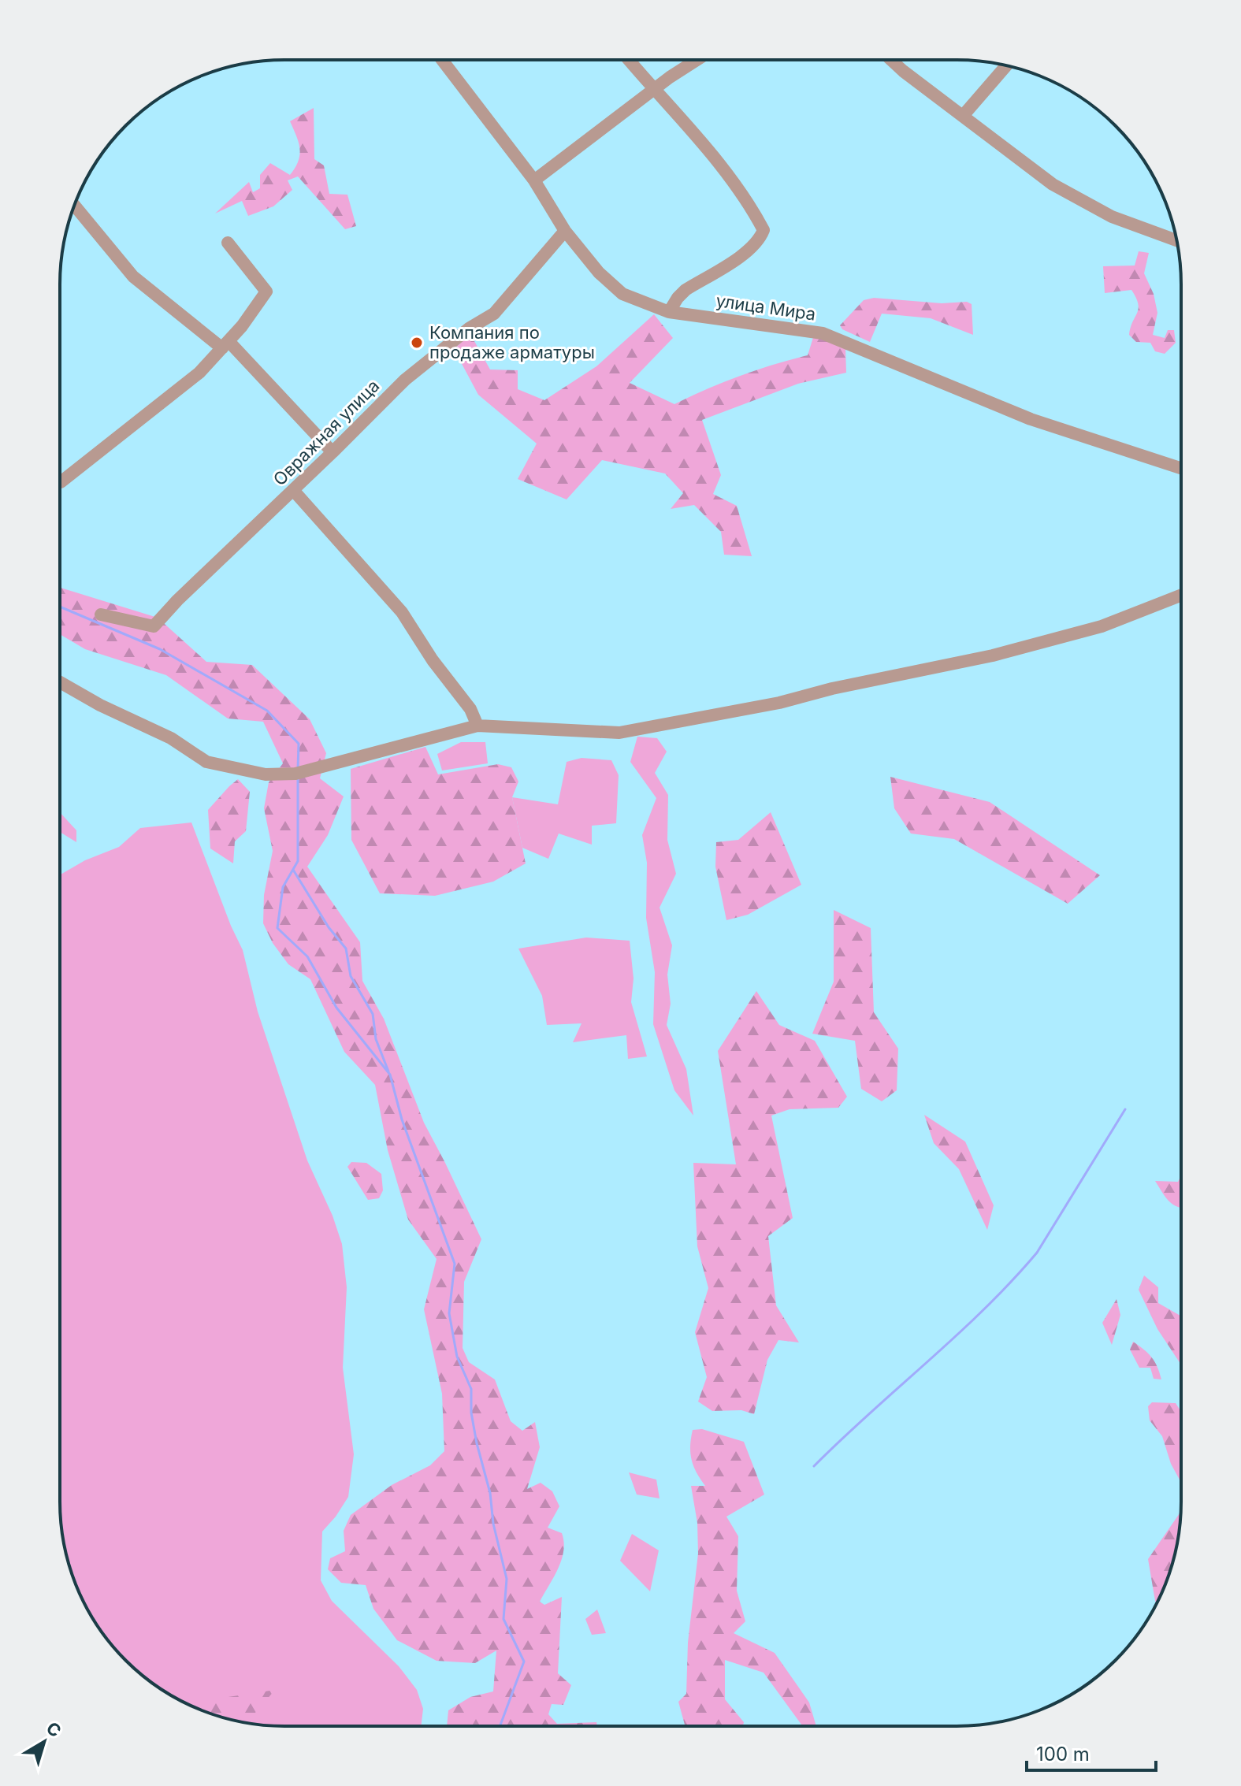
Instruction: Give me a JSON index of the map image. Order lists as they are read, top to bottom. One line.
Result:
{"streets":{"street":["улица Мира","Овражная улица"]},"crossings":[["улица Мира","Овражная улица"]],"places":["Компания по продаже арматуры"],"scale_bar":"100 m","north":"top right"}
